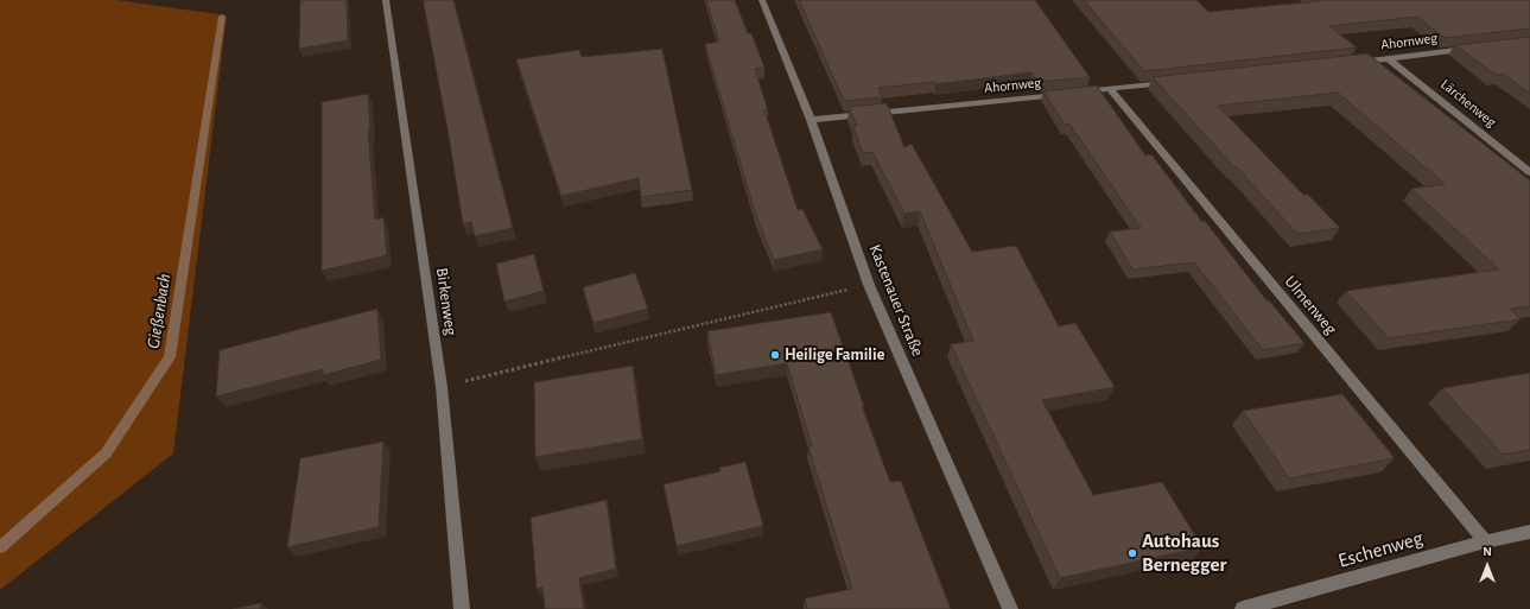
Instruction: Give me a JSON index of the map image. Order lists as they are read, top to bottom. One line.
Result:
{"streets":{"street":["Ahornweg","Lärchenweg","Kastenauer Straße","Birkenweg","Ulmenweg","Eschenweg"]},"crossings":[["Ahornweg","Lärchenweg"],["Ahornweg","Kastenauer Straße"],["Ahornweg","Ulmenweg"],["Ulmenweg","Eschenweg"]],"water":["Gießenbach"],"places":["Heilige Familie","Autohaus Bernegger"],"north":"top"}
